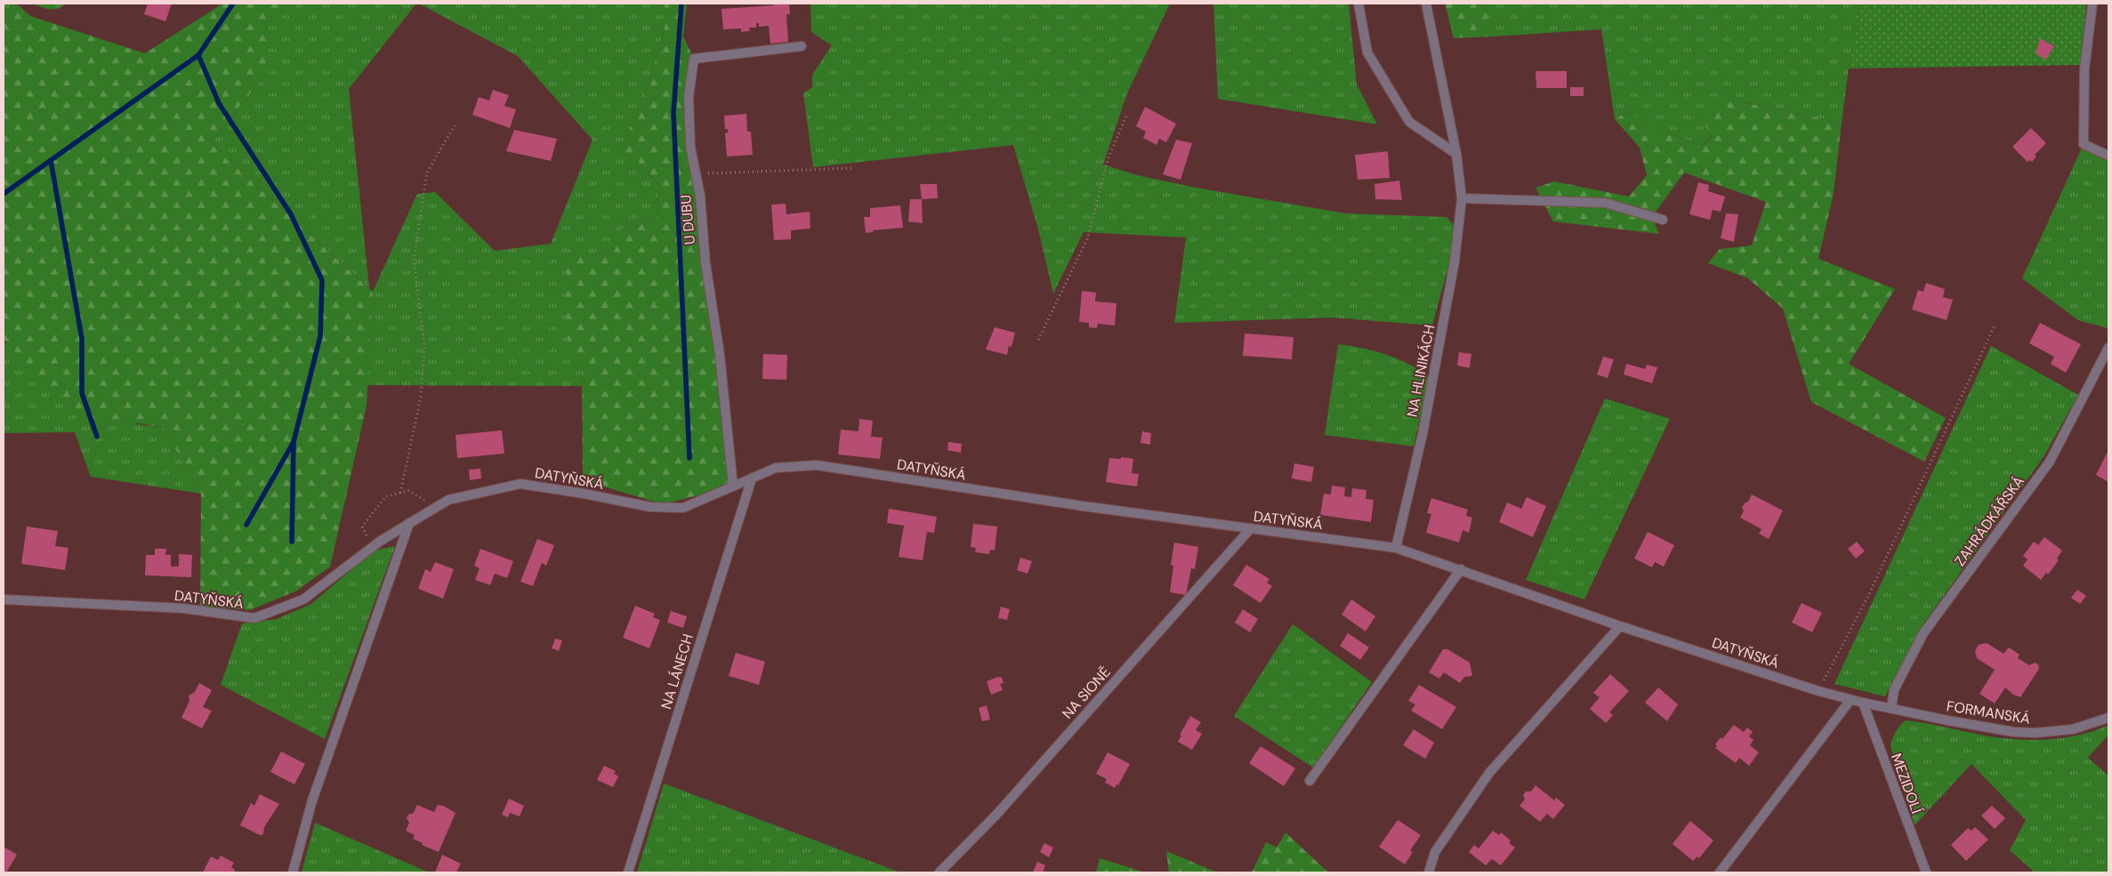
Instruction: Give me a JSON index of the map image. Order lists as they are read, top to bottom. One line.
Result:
{"streets":{"street":["U DUBU","NA HLINIKÁCH","DATYŇSKÁ","ZAHRÁDKÁŘSKÁ","NA LÁNECH","NA SIONĚ","FORMANSKÁ","MEZIDOLÍ"]},"crossings":[["U DUBU","DATYŇSKÁ"],["NA HLINIKÁCH","DATYŇSKÁ"],["DATYŇSKÁ","NA LÁNECH"],["DATYŇSKÁ","NA SIONĚ"],["DATYŇSKÁ","FORMANSKÁ"],["DATYŇSKÁ","MEZIDOLÍ"],["ZAHRÁDKÁŘSKÁ","FORMANSKÁ"],["FORMANSKÁ","MEZIDOLÍ"]]}
